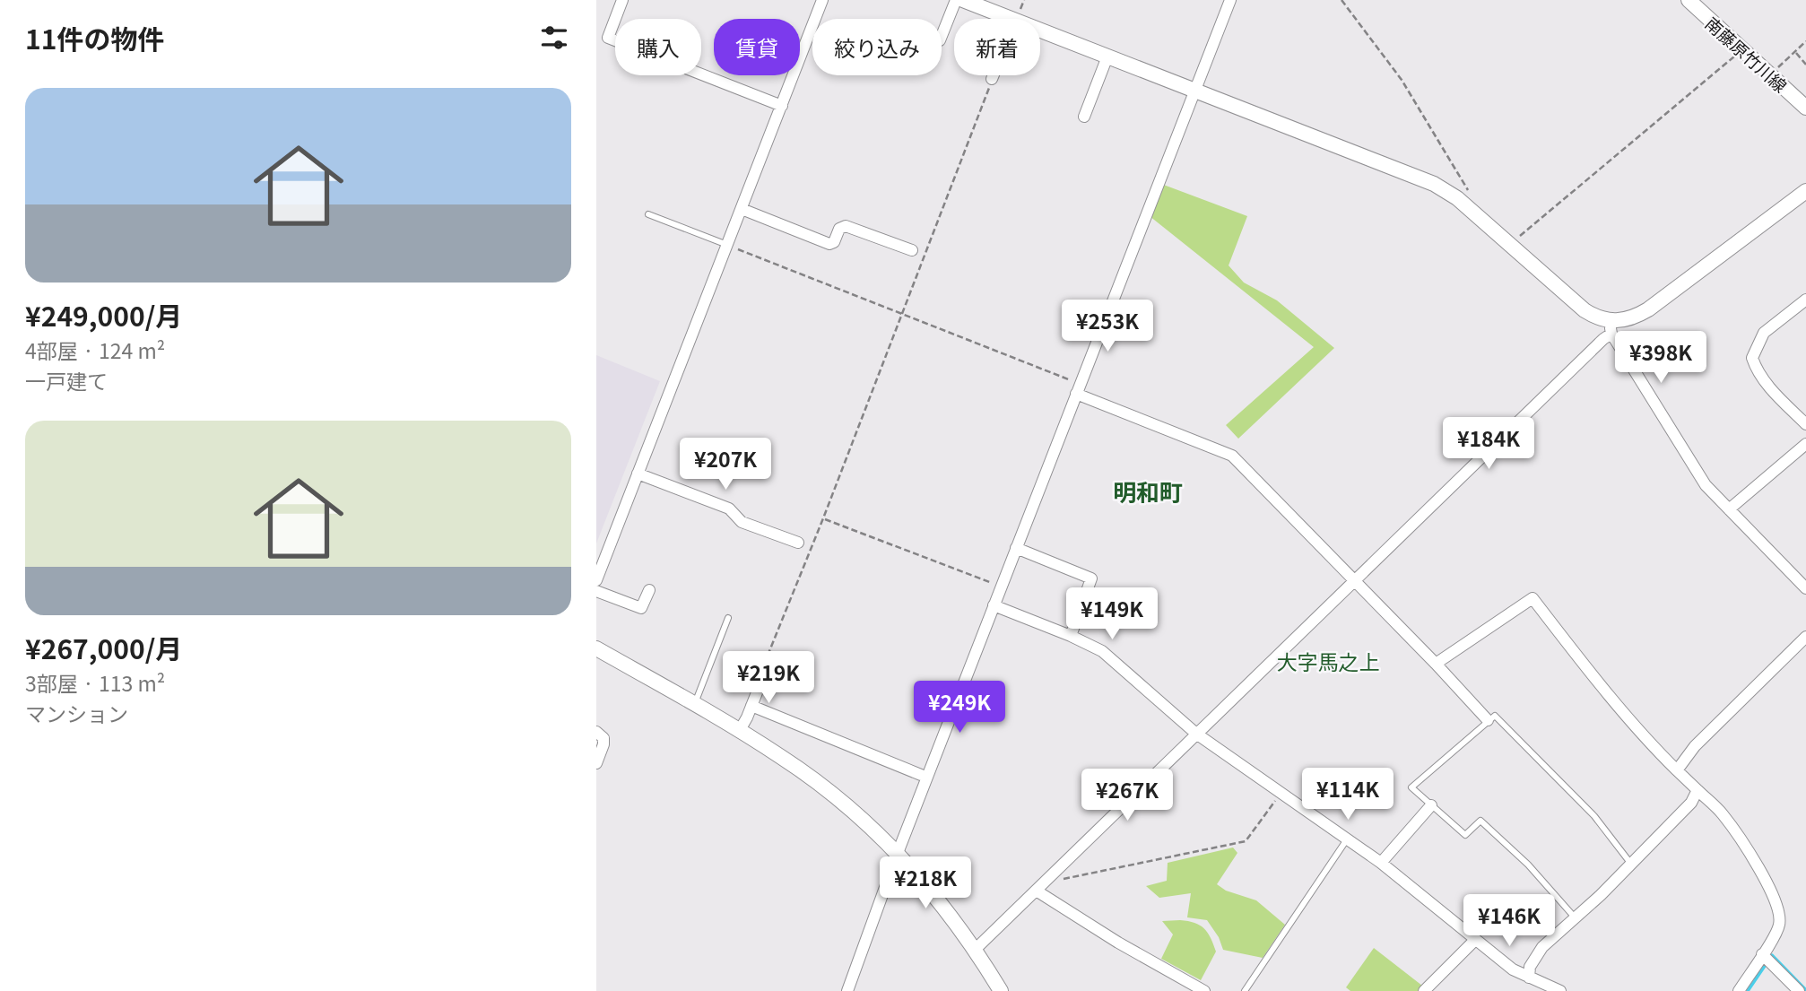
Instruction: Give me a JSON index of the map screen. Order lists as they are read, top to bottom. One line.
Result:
{"streets":{"street":["南藤原竹川線"]},"districts":["明和町","大字馬之上"],"page":{"heading":"11件の物件","chip":["購入","賃貸","絞り込み","新着"],"list":[{"name":"¥249,000/月","note":"4部屋 · 124 m² · 一戸建て"},{"name":"¥267,000/月","note":"3部屋 · 113 m² · マンション"}],"price":["¥253K","¥398K","¥184K","¥207K","¥149K","¥219K","¥249K","¥114K","¥267K","¥218K","¥146K"]}}
